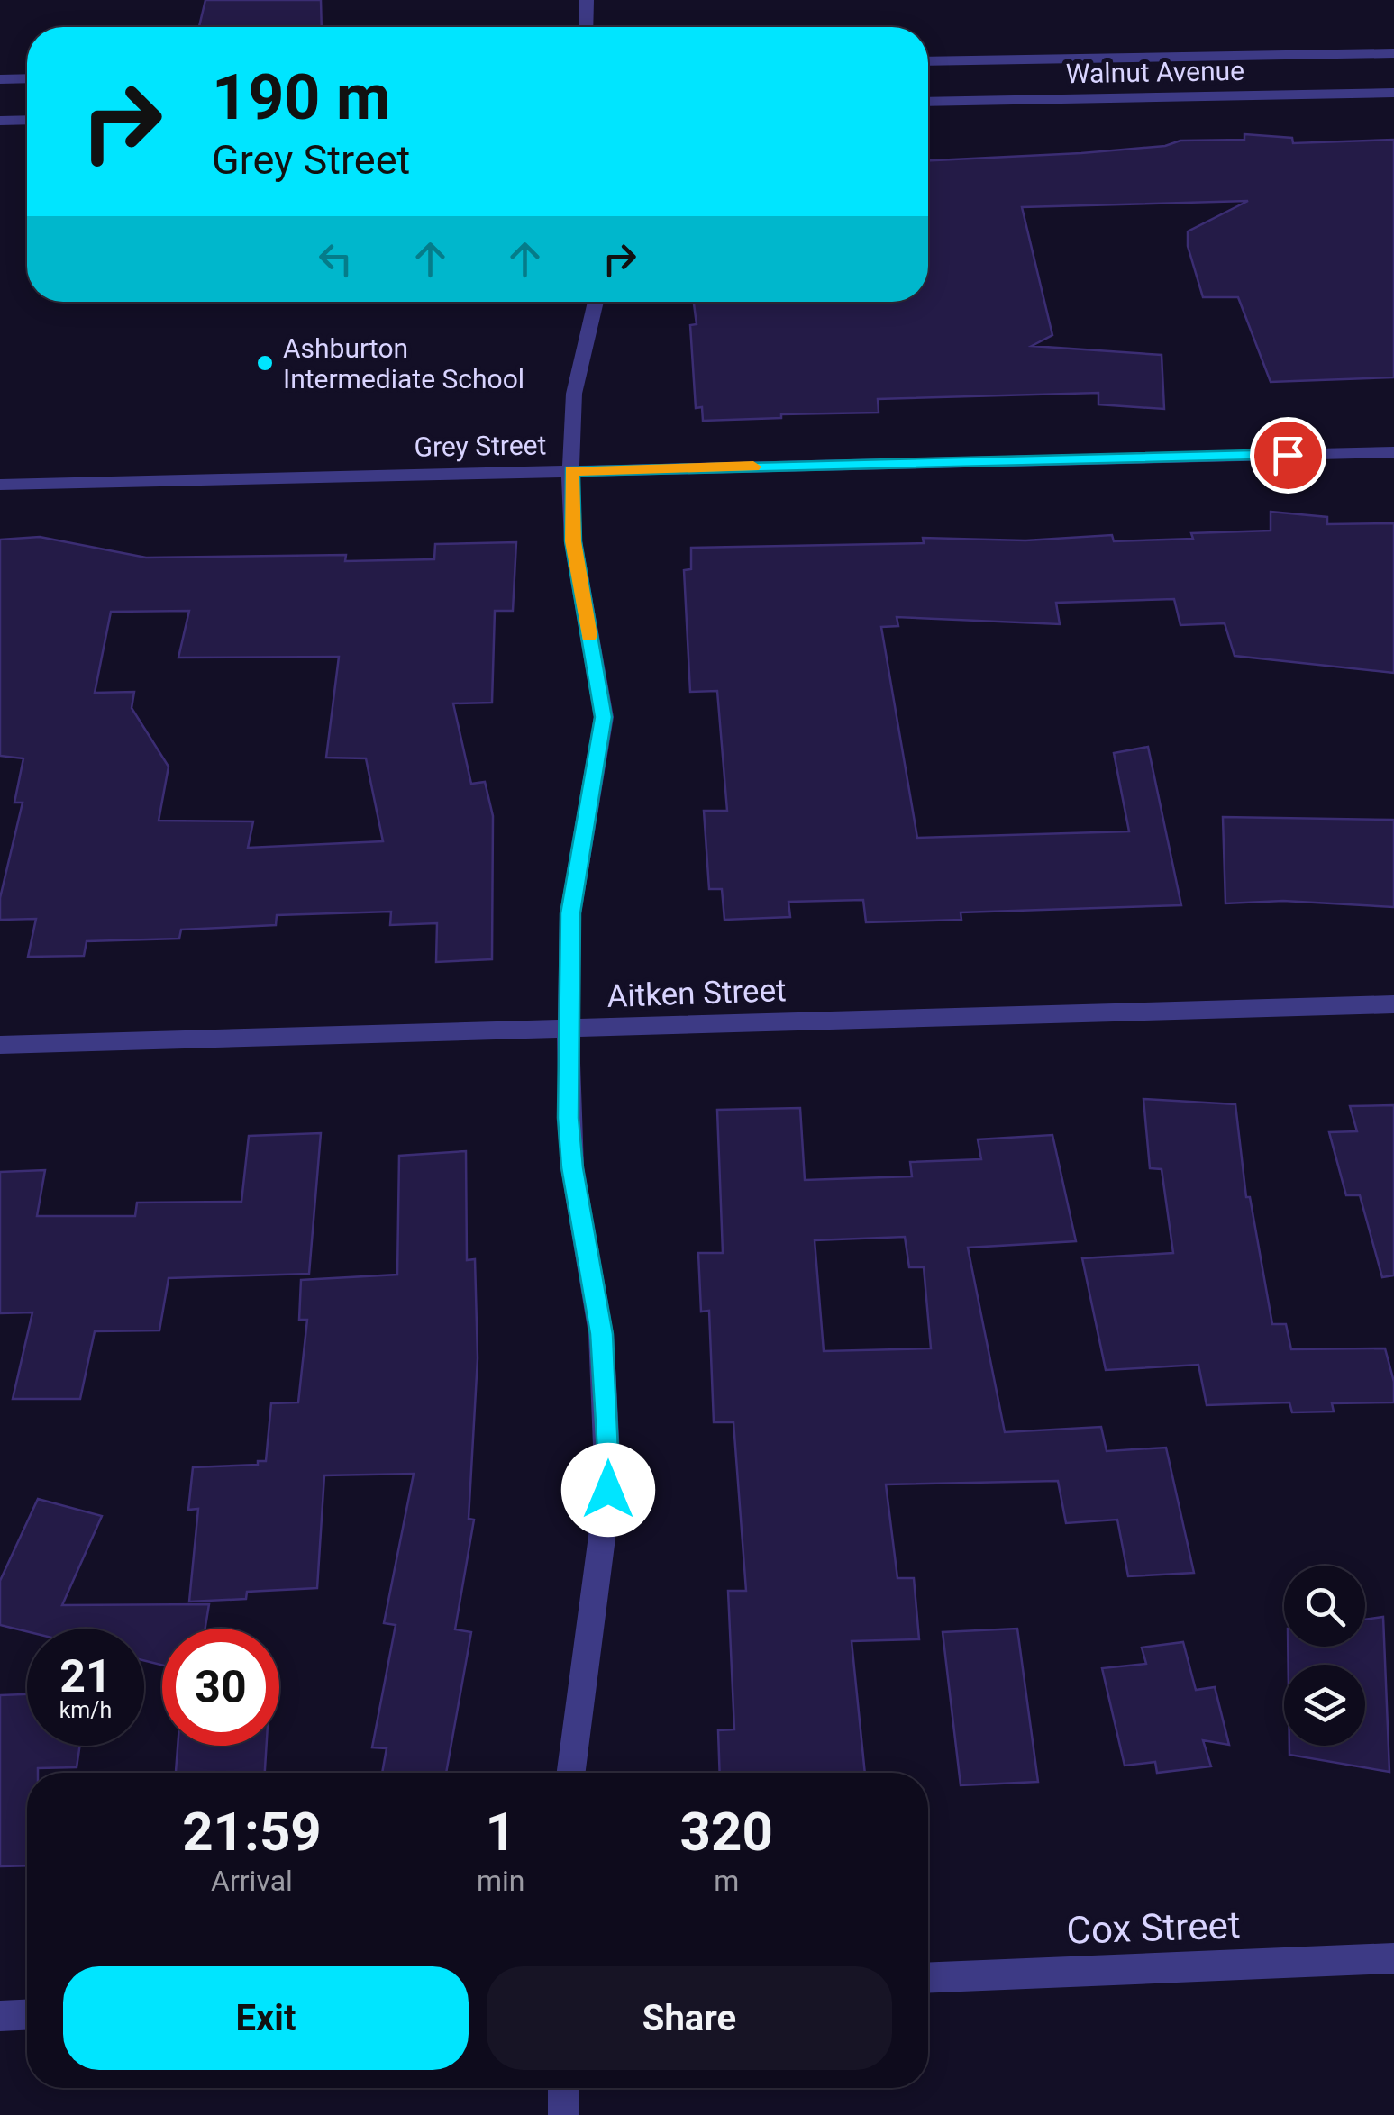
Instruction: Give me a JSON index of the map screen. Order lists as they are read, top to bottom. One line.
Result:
{"streets":{"street":["Walnut Avenue","Grey Street","Aitken Street","Cox Street"]},"places":["Ashburton Intermediate School"],"page":{"turn":["190 m","Grey Street"],"speed":"21 km/h","limit":"30","eta":["21:59","Arrival","1","min","320","m"],"buttons":["Exit","Share"]}}
